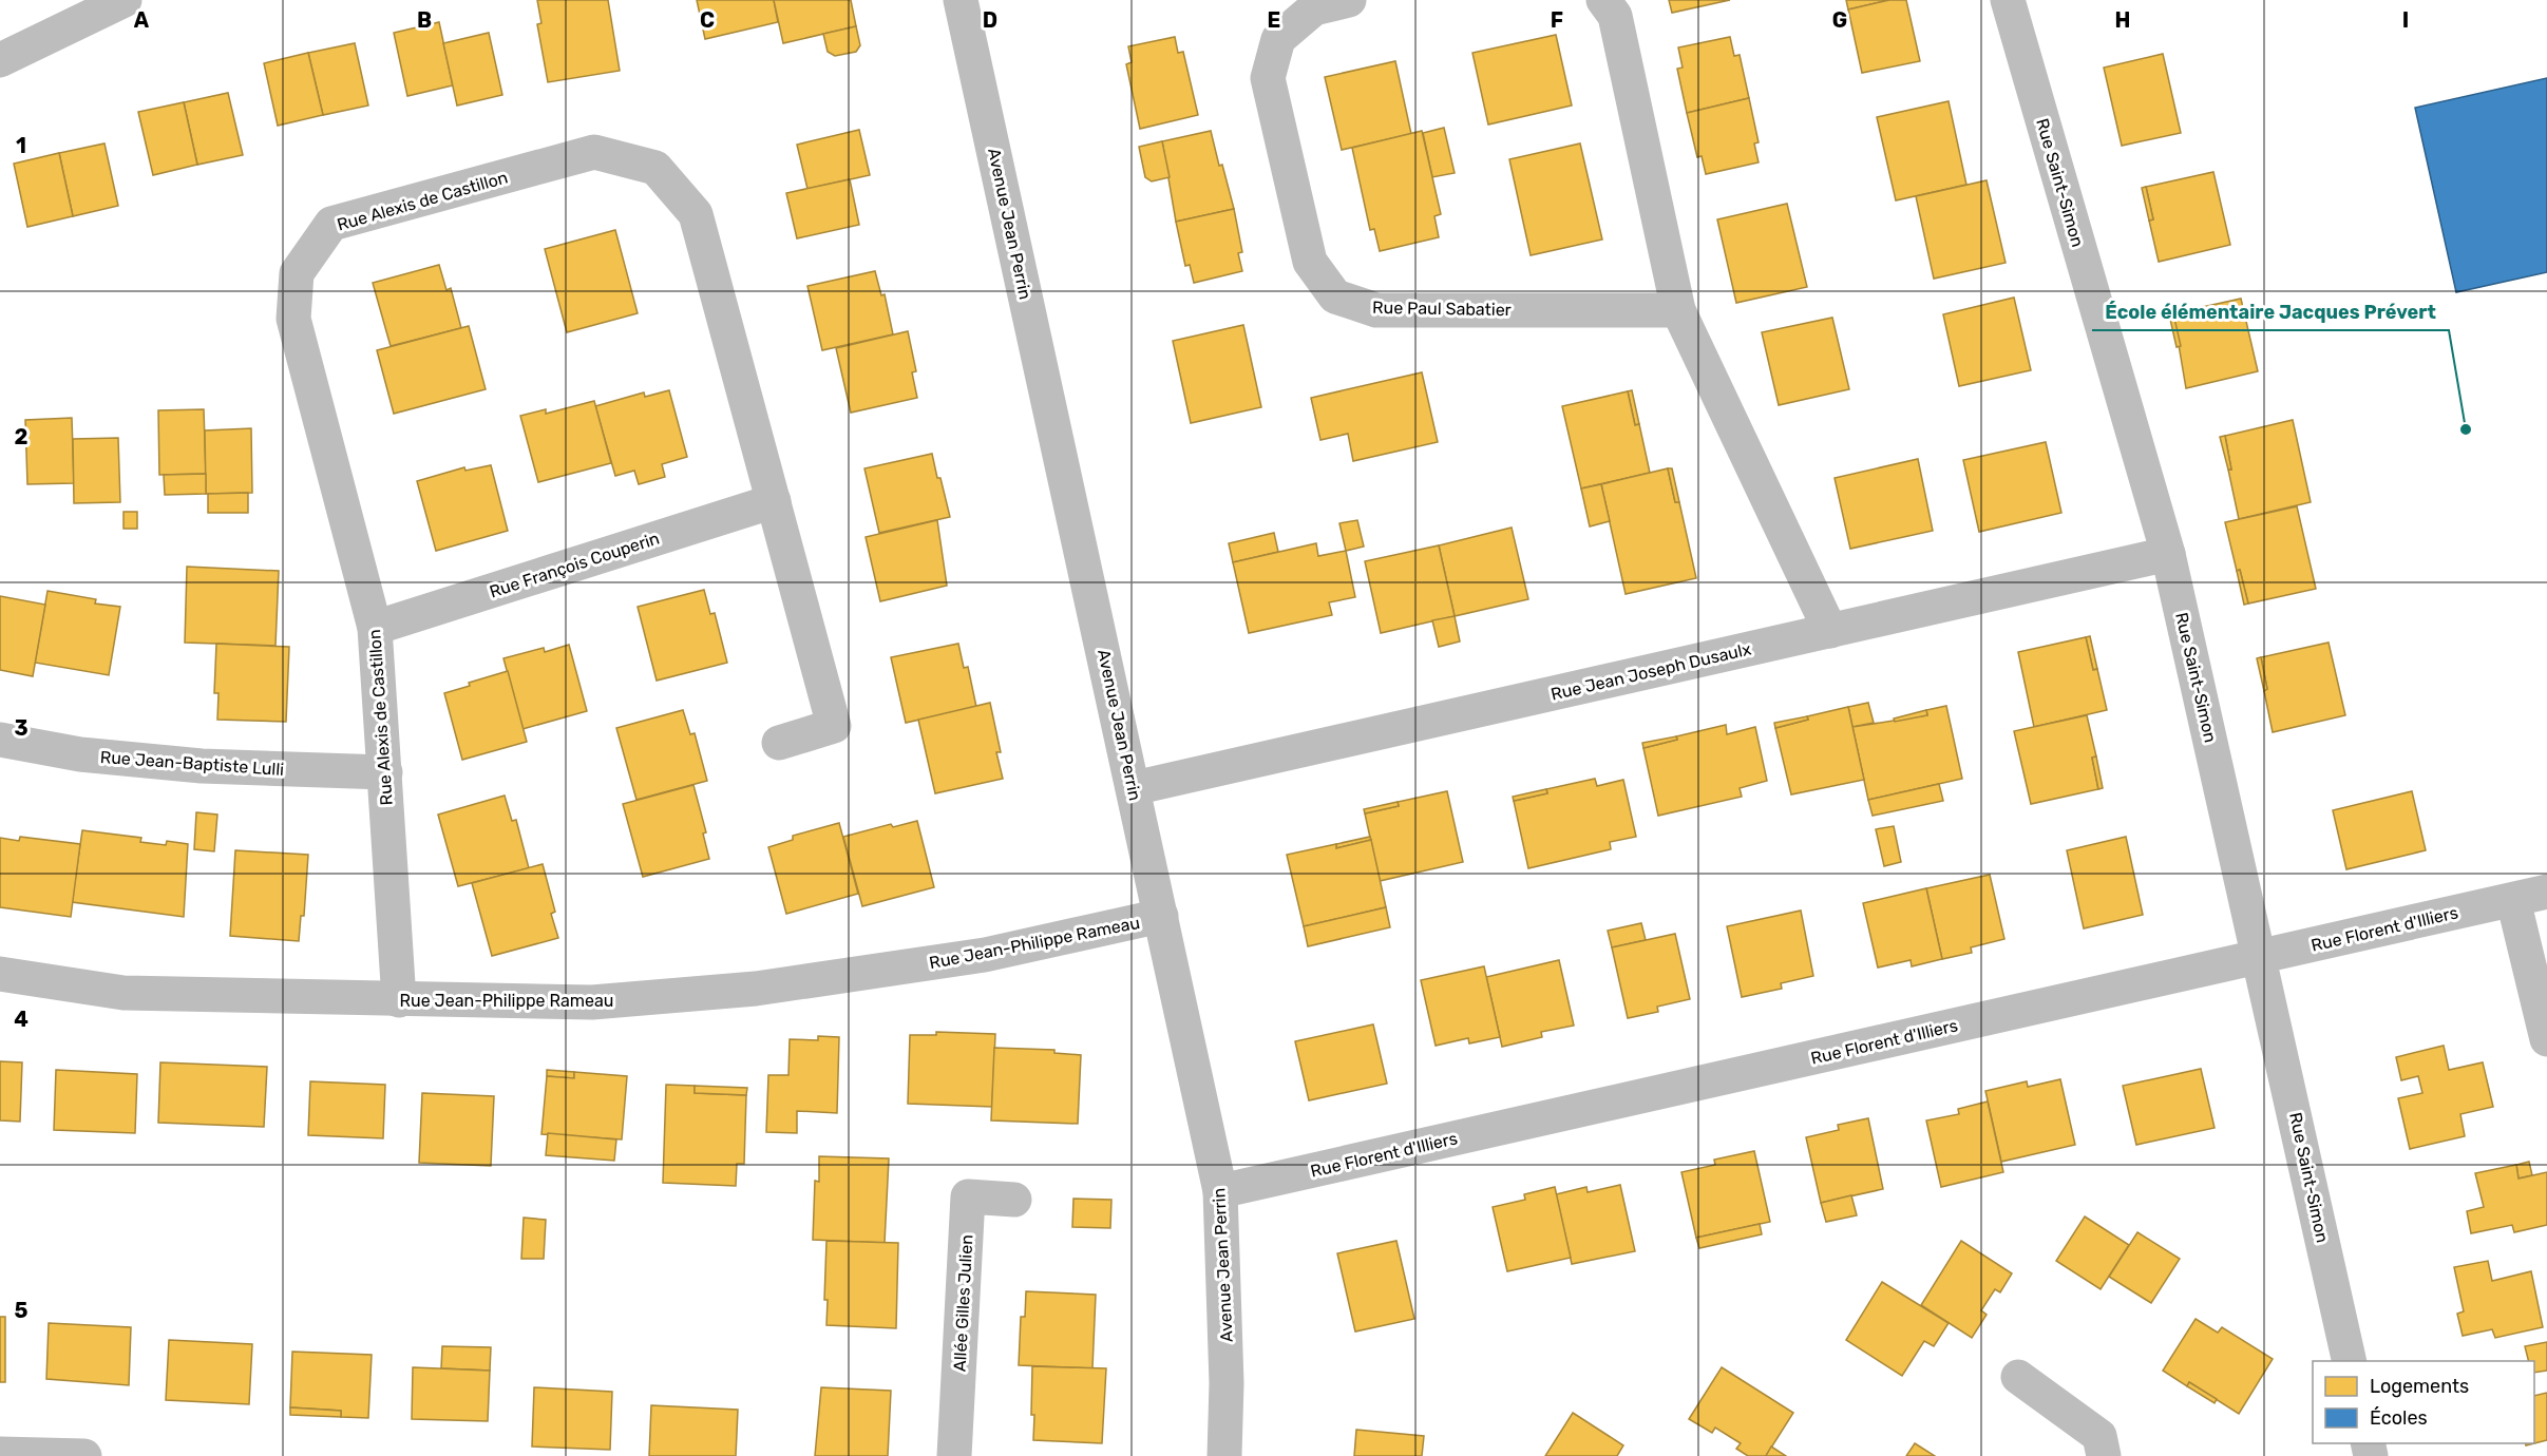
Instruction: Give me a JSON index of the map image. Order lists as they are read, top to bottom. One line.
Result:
{"streets":{"street":["Rue Saint-Simon","Rue Alexis de Castillon","Avenue Jean Perrin","Rue Paul Sabatier","Rue François Couperin","Rue Jean Joseph Dusaulx","Rue Jean-Baptiste Lulli","Rue Florent d'Illiers","Rue Jean-Philippe Rameau","Allée Gilles Julien"]},"crossings":[["Rue Saint-Simon","Rue Jean Joseph Dusaulx"],["Rue Saint-Simon","Rue Florent d'Illiers"],["Rue Alexis de Castillon","Rue François Couperin"],["Rue Alexis de Castillon","Rue Jean-Baptiste Lulli"],["Rue Alexis de Castillon","Rue Jean-Philippe Rameau"],["Avenue Jean Perrin","Rue Jean Joseph Dusaulx"],["Avenue Jean Perrin","Rue Florent d'Illiers"],["Avenue Jean Perrin","Rue Jean-Philippe Rameau"]],"places":["École élémentaire Jacques Prévert"],"legend":["Logements","Écoles"],"grid":{"columns":["A","B","C","D","E","F","G","H","I"],"rows":["1","2","3","4","5"]}}
